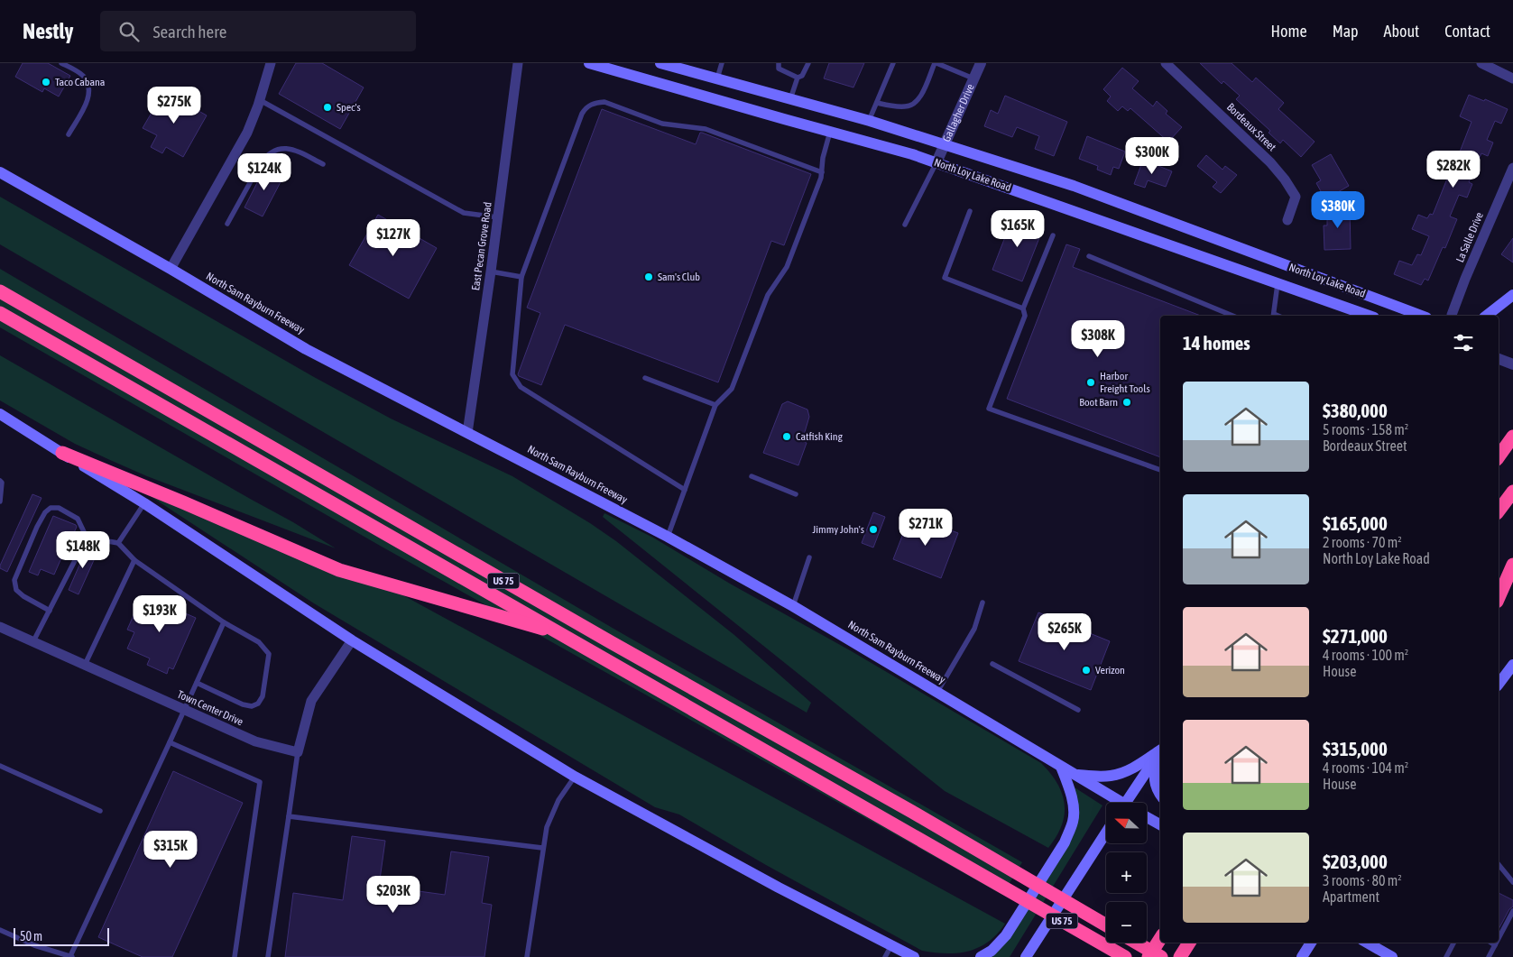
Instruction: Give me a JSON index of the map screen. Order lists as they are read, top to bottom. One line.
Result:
{"streets":{"highway":["US 75"],"main road":["North Loy Lake Road","North Sam Rayburn Freeway"],"street":["Gallagher Drive","Bordeaux Street","La Salle Drive","East Pecan Grove Road","Town Center Drive"]},"crossings":[["Gallagher Drive","North Loy Lake Road"],["East Pecan Grove Road","North Sam Rayburn Freeway"]],"places":["Taco Cabana","Spec's","Sam's Club","Harbor Freight Tools","Boot Barn","Catfish King","Jimmy John's","Verizon"],"scale_bar":"50 m","north":"left","page":{"header":"Nestly","search":"Search here","nav":["Home","Map","About","Contact"],"price":["$275K","$300K","$282K","$124K","$380K","$165K","$127K","$308K","$271K","$148K","$193K","$265K","$315K","$203K"],"heading":"14 homes","list":[{"name":"$380,000","note":"5 rooms · 158 m² · Bordeaux Street"},{"name":"$165,000","note":"2 rooms · 70 m² · North Loy Lake Road"},{"name":"$271,000","note":"4 rooms · 100 m² · House"},{"name":"$315,000","note":"4 rooms · 104 m² · House"},{"name":"$203,000","note":"3 rooms · 80 m² · Apartment"}],"map_buttons":["+","−"],"scale":"50 m"}}
